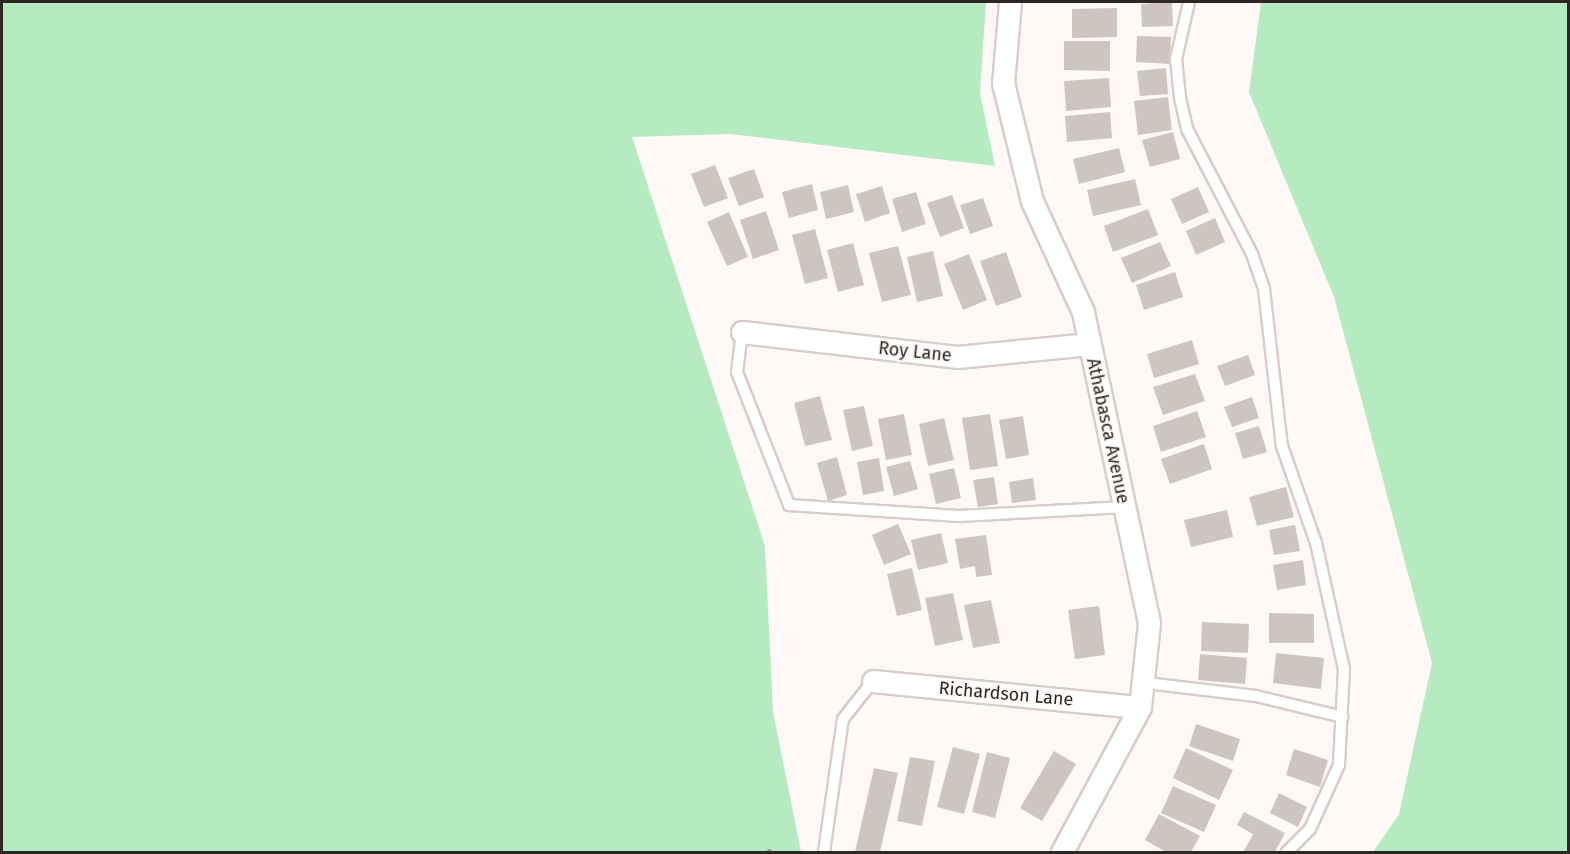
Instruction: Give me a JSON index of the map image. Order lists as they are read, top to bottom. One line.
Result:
{"streets":{"street":["Roy Lane","Athabasca Avenue","Richardson Lane"]},"crossings":[["Roy Lane","Athabasca Avenue"],["Athabasca Avenue","Richardson Lane"]]}
